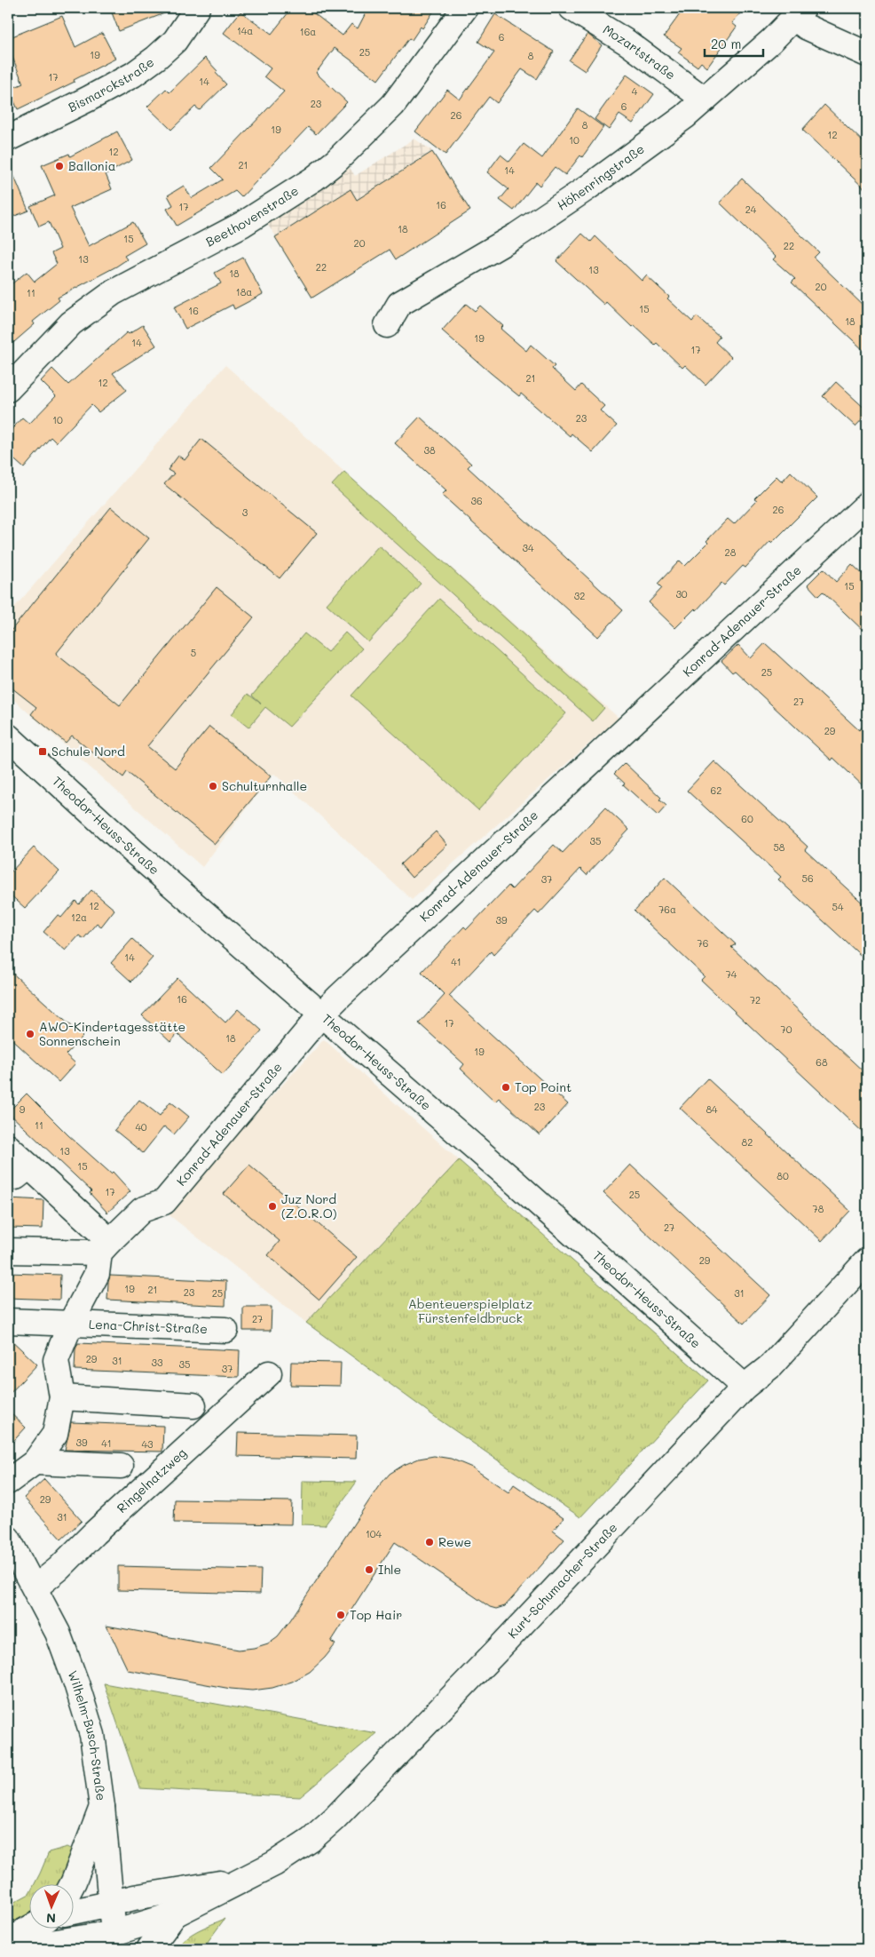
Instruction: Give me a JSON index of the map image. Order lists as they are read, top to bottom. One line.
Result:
{"streets":{"main road":["Mozartstraße","Bismarckstraße","Höhenringstraße","Beethovenstraße","Konrad-Adenauer-Straße","Theodor-Heuss-Straße","Lena-Christ-Straße","Ringelnatzweg","Kurt-Schumacher-Straße","Wilhelm-Busch-Straße"]},"crossings":[["Mozartstraße","Höhenringstraße"],["Konrad-Adenauer-Straße","Theodor-Heuss-Straße"],["Konrad-Adenauer-Straße","Lena-Christ-Straße"],["Theodor-Heuss-Straße","Kurt-Schumacher-Straße"],["Ringelnatzweg","Wilhelm-Busch-Straße"],["Kurt-Schumacher-Straße","Wilhelm-Busch-Straße"]],"parks":["Abenteuerspielplatz Fürstenfeldbruck"],"places":{"other":["Ballonia","Schulturnhalle","AWO-Kindertagesstätte Sonnenschein","Top Point","Juz Nord (Z.O.R.O)","Rewe","Ihle","Top Hair"],"transit":["Schule Nord"]},"house_numbers":["14a","16a","6","25","19","8","17","14","4","23","6","26","8","19","12","10","12","21","14","16","17","24","18","15","20","22","13","22","13","18","20","18a","11","15","16","18","19","14","17","21","12","23","10","38","36","26","3","34","28","15","30","32","5","25","27","29","62","60","35","58","56","37","12","54","76a","12a","39","76","14","41","74","16","72","17","70","18","19","68","23","9","84","11","40","82","13","15","80","17","25","78","27","29","19","21","23","25","31","27","29","31","33","35","37","39","41","43","29","31","104"],"scale_bar":"20 m","north":"bottom"}
